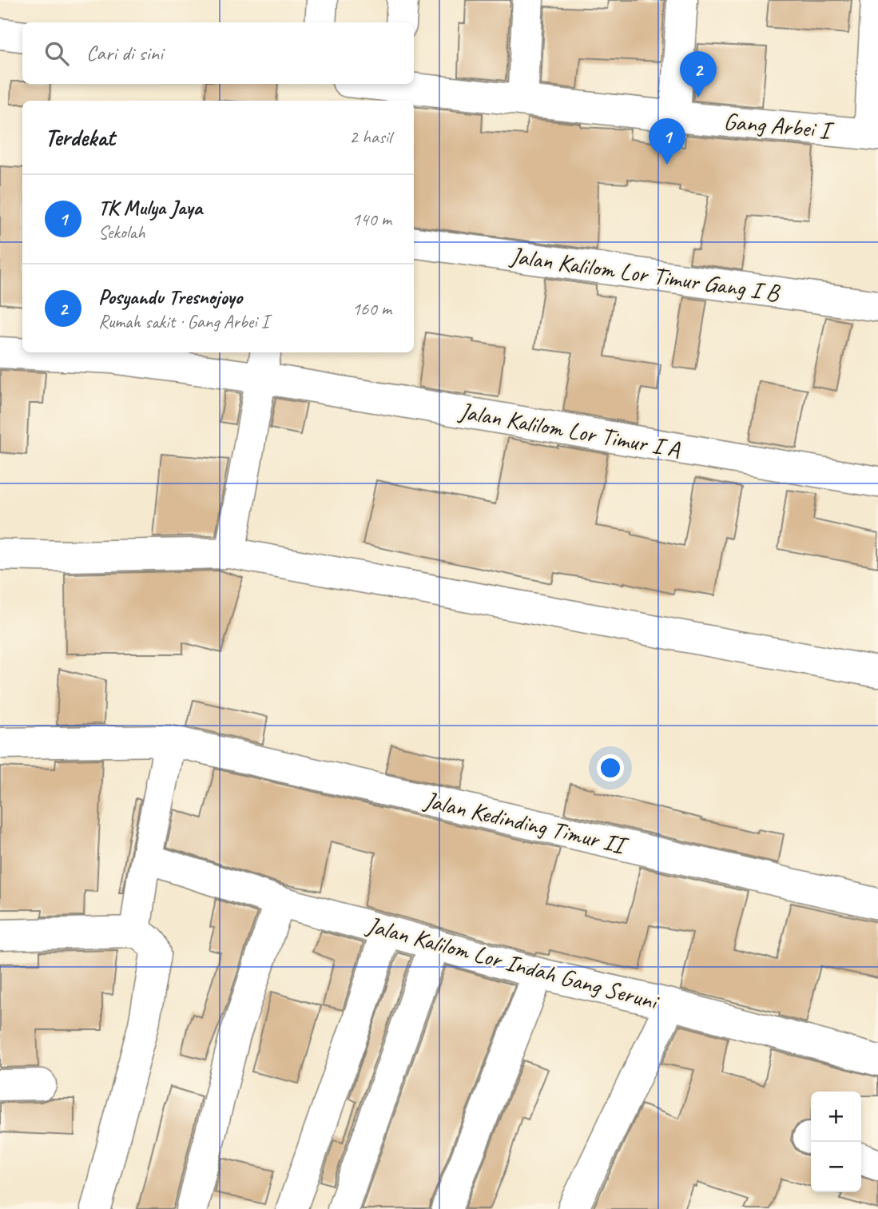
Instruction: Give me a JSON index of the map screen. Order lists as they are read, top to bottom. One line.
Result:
{"streets":{"street":["Gang Arbei I","Jalan Kalilom Lor Timur Gang I B","Jalan Kalilom Lor Timur I A","Jalan Kedinding Timur II","Jalan Kalilom Lor Indah Gang Seruni"]},"page":{"search":"Cari di sini","pins":["2","1"],"heading":["Terdekat","2 hasil"],"list":[{"mark":"1","name":"TK Mulya Jaya","note":"Sekolah","value":"140 m"},{"mark":"2","name":"Posyandu Tresnojoyo","note":"Rumah sakit · Gang Arbei I","value":"160 m"}],"map_buttons":["+","−"]}}
